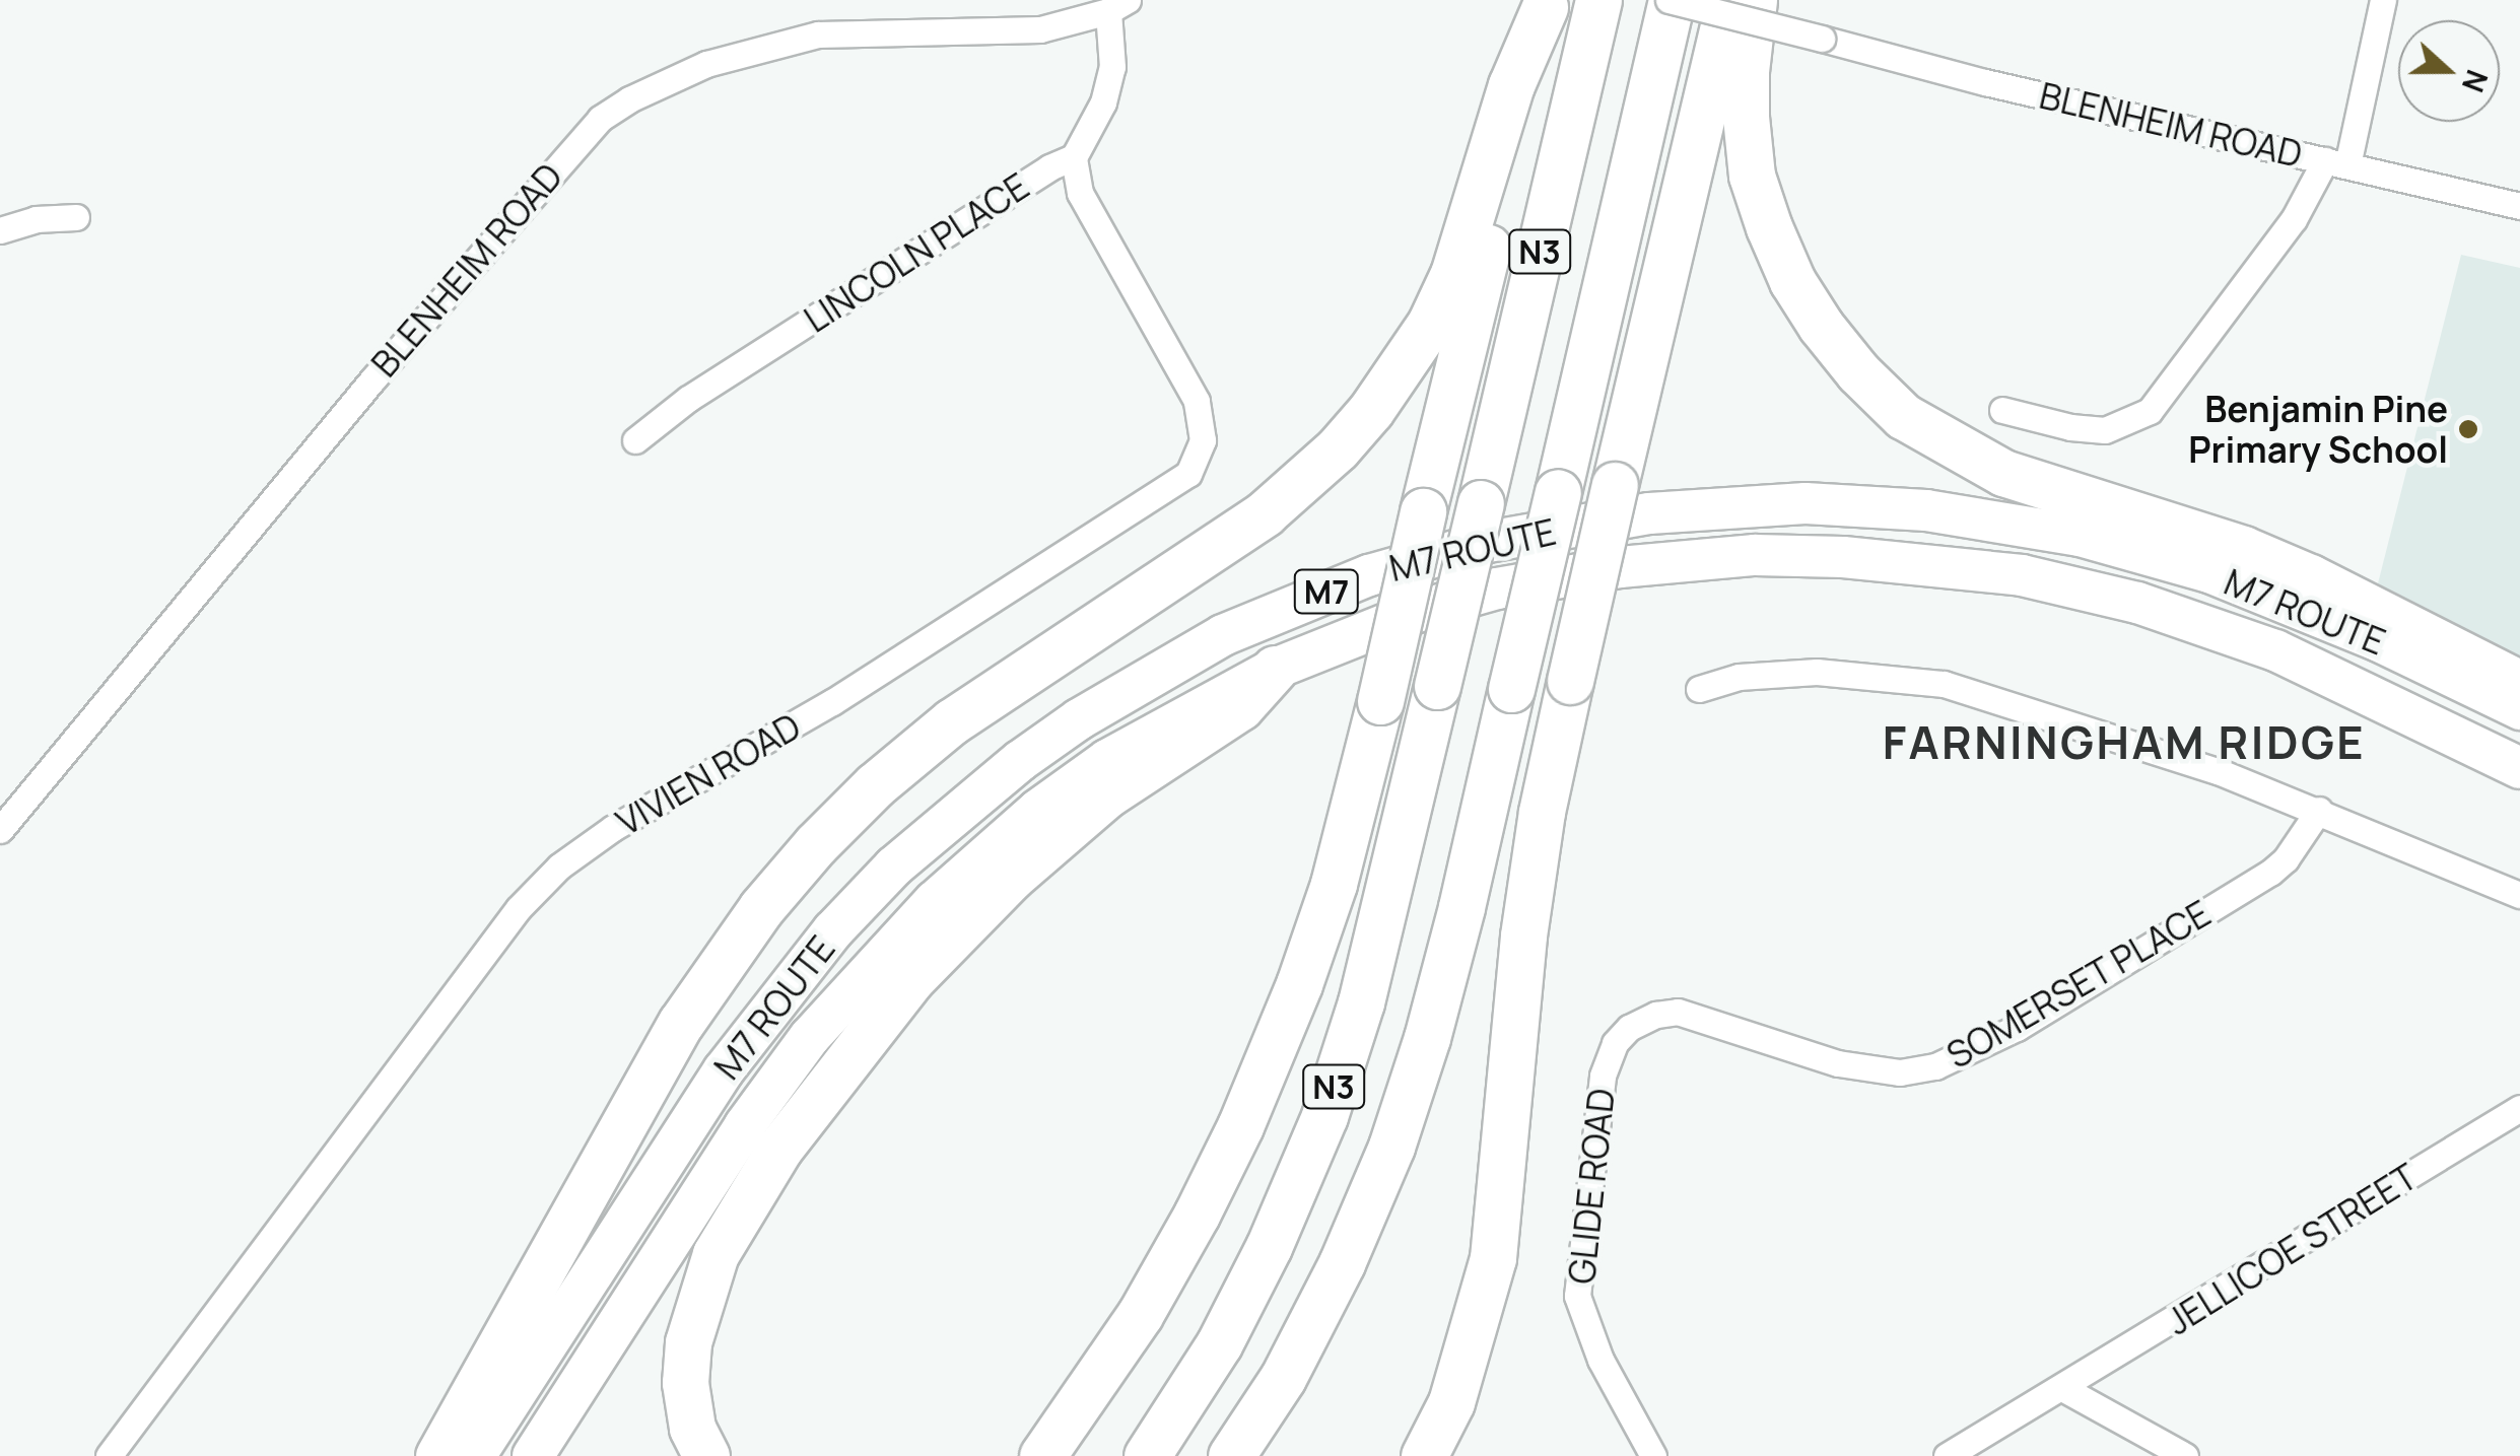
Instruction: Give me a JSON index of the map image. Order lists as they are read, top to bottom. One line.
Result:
{"streets":{"highway":["N3","M7 ROUTE","M7"],"street":["BLENHEIM ROAD","LINCOLN PLACE","VIVIEN ROAD","SOMERSET PLACE","GLIDE ROAD","JELLICOE STREET"]},"crossings":[["BLENHEIM ROAD","N3"],["LINCOLN PLACE","VIVIEN ROAD"],["SOMERSET PLACE","GLIDE ROAD"]],"districts":["FARNINGHAM RIDGE"],"places":["Benjamin Pine Primary School"],"north":"right"}
